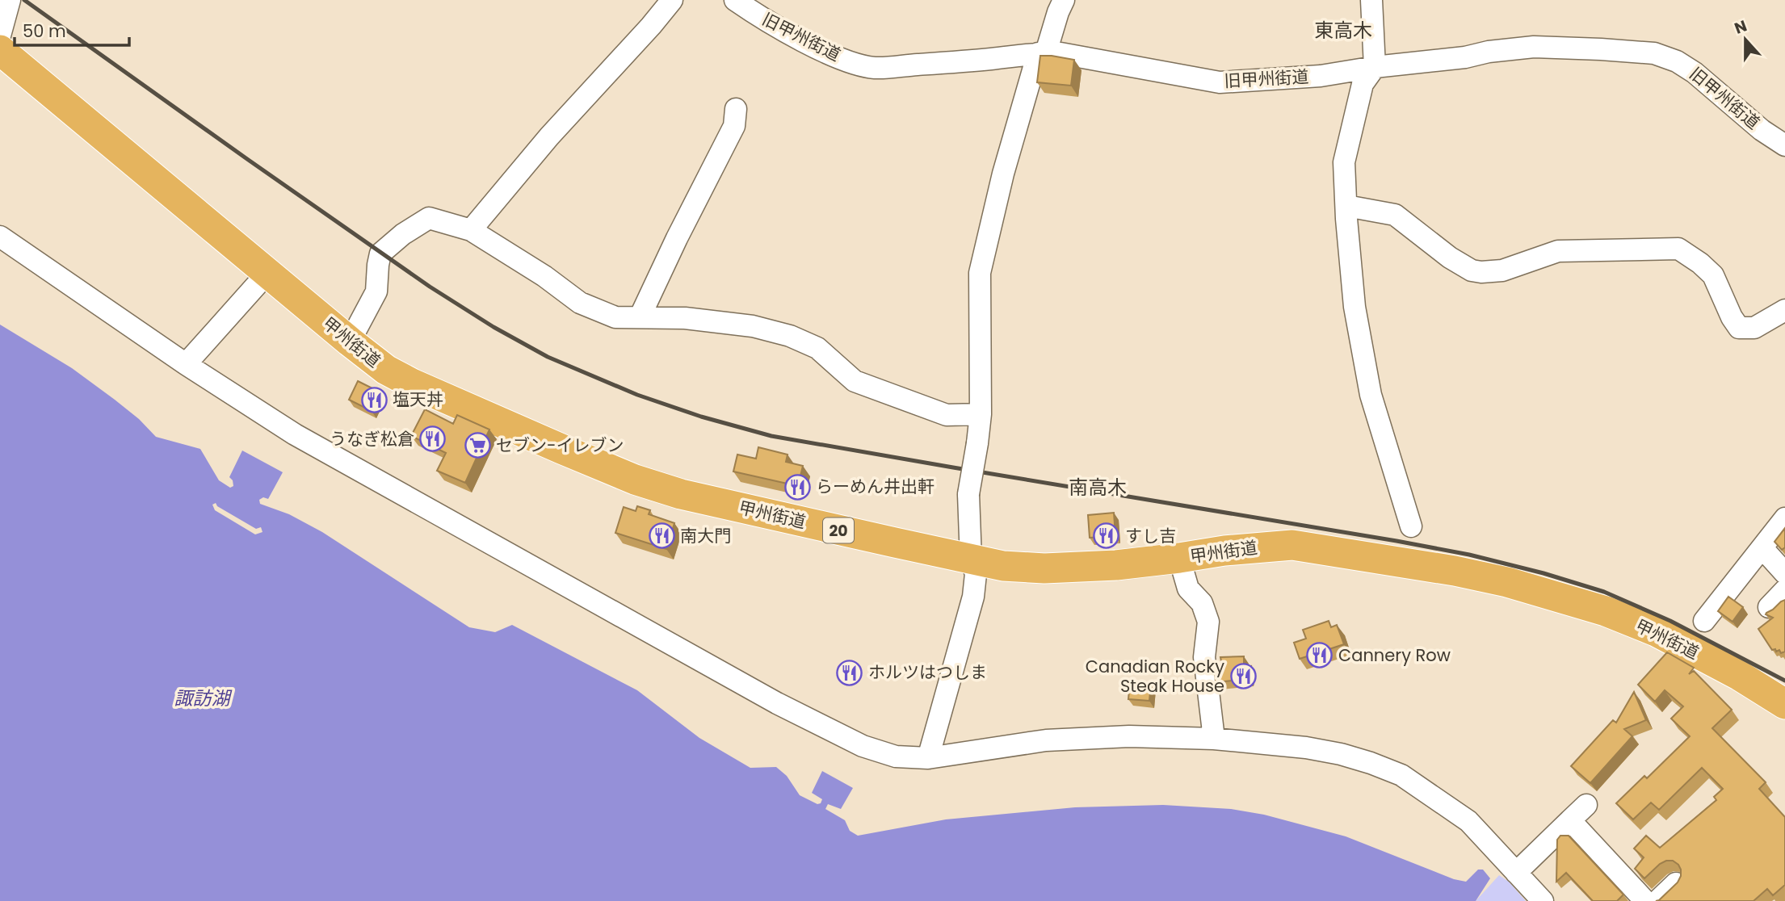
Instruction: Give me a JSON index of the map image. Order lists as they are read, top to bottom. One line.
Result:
{"streets":{"highway":["甲州街道","20"],"street":["旧甲州街道"]},"districts":["東高木","南高木"],"water":["諏訪湖"],"places":{"restaurant":["塩天丼","うなぎ松倉","らーめん井出軒","南大門","すし吉","Cannery Row","ホルツはつしま","Canadian Rocky Steak House"],"supermarket":["セブン-イレブン"]},"scale_bar":"50 m","north":"top"}
